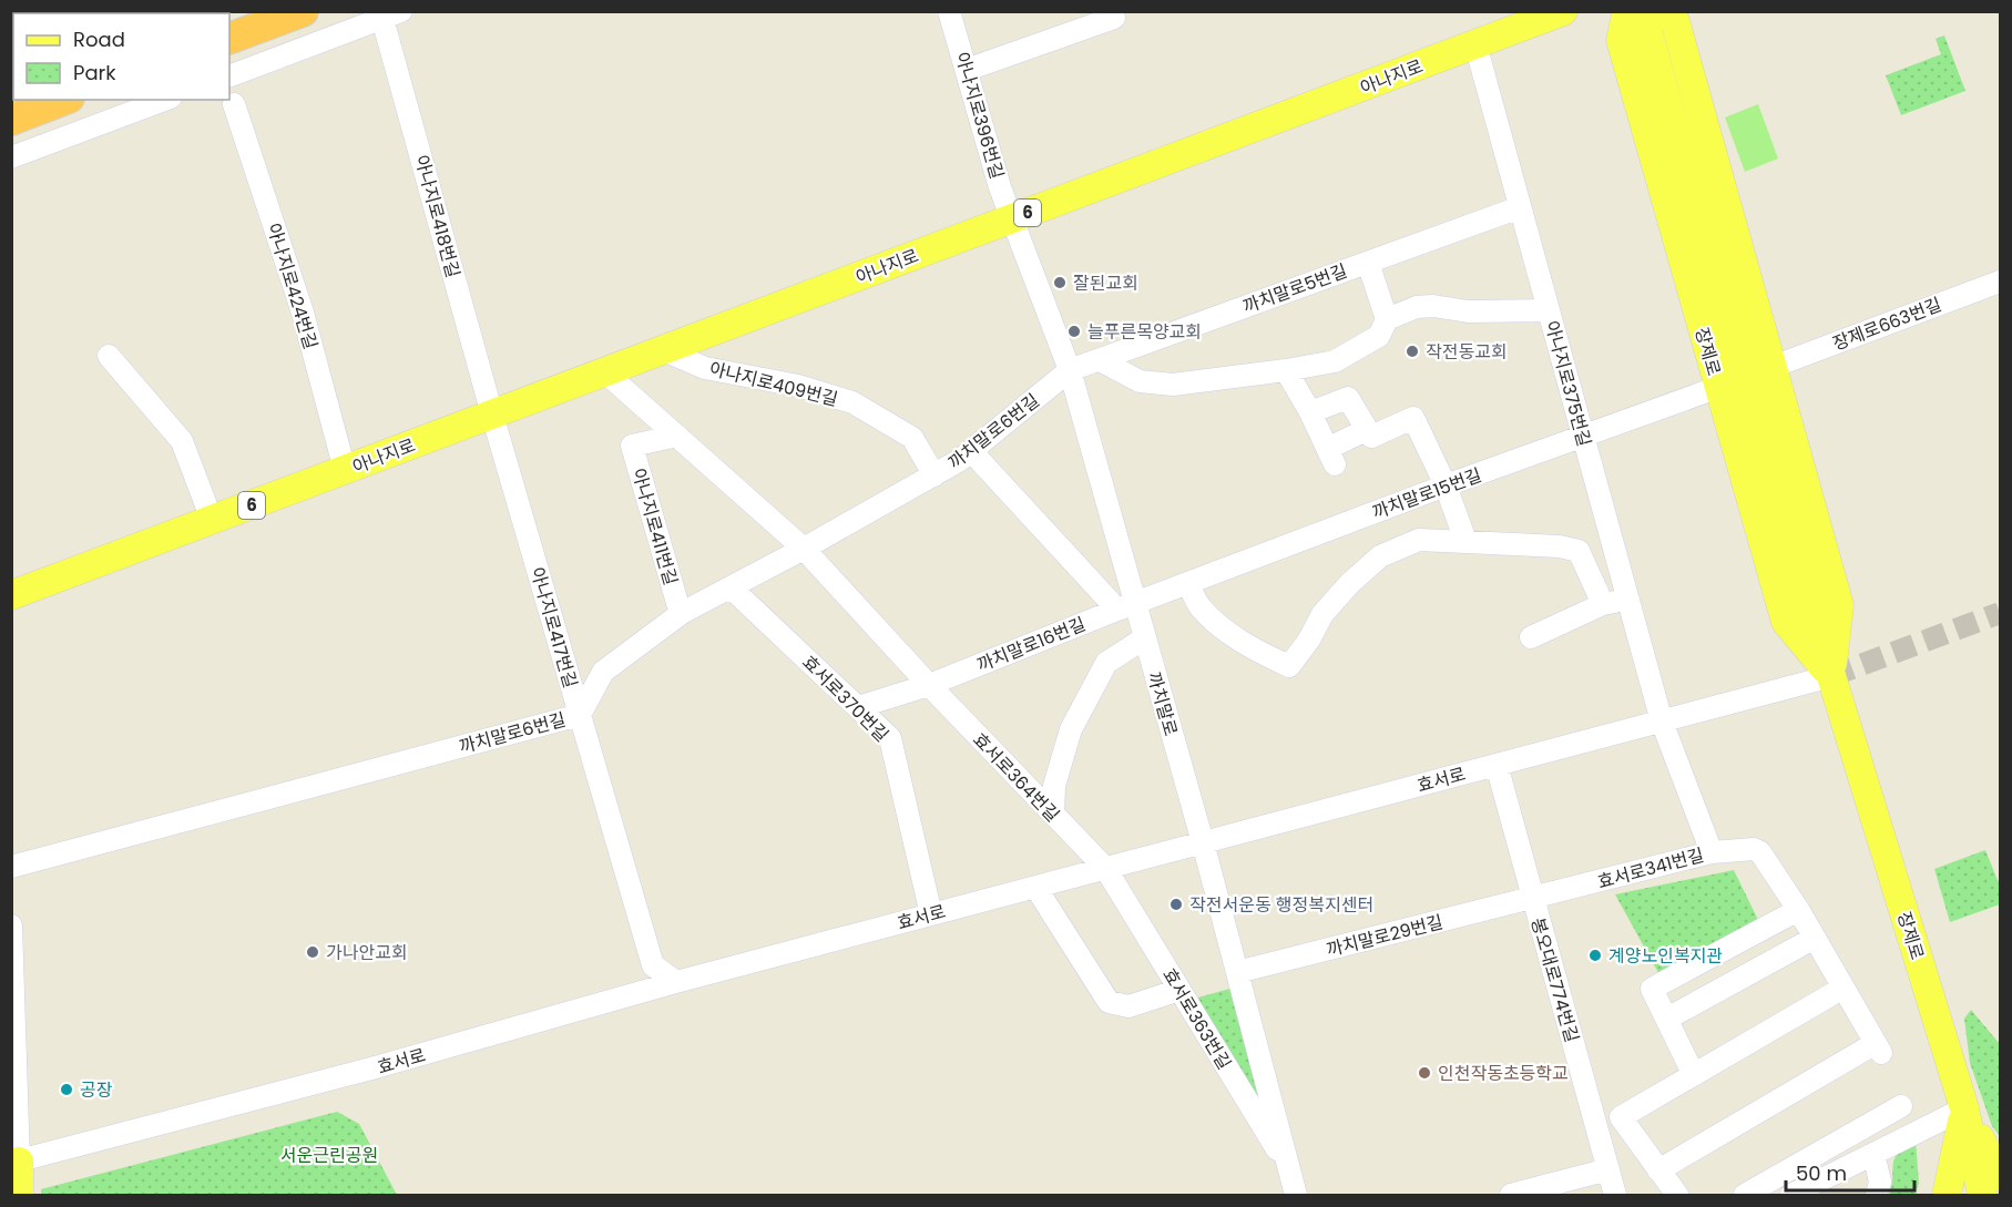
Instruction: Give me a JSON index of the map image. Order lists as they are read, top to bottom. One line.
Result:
{"streets":{"main road":["아나지로","6","장제로"],"street":["아나지로396번길","아나지로418번길","아나지로424번길","까치말로5번길","장제로663번길","아나지로409번길","아나지로375번길","까치말로6번길","까치말로15번길","아나지로411번길","아나지로417번길","까치말로16번길","효서로370번길","까치말로","효서로364번길","효서로","효서로341번길","까치말로29번길","봉오대로774번길","효서로363번길"]},"crossings":[["아나지로","아나지로396번길"],["아나지로","아나지로418번길"],["아나지로","아나지로424번길"],["아나지로","아나지로409번길"],["아나지로","아나지로375번길"],["아나지로","아나지로417번길"],["아나지로","까치말로"],["아나지로396번길","까치말로"],["아나지로418번길","아나지로417번길"],["까치말로5번길","아나지로375번길"],["까치말로5번길","까치말로6번길"],["까치말로5번길","까치말로"],["장제로663번길","장제로"],["장제로","까치말로15번길"],["장제로","효서로"],["아나지로409번길","까치말로6번길"],["아나지로375번길","까치말로15번길"],["아나지로375번길","효서로"],["아나지로375번길","효서로341번길"],["까치말로6번길","아나지로411번길"],["까치말로6번길","아나지로417번길"],["까치말로6번길","효서로370번길"],["까치말로6번길","까치말로"],["까치말로6번길","효서로364번길"],["까치말로15번길","까치말로16번길"],["까치말로15번길","까치말로"],["아나지로417번길","효서로"],["까치말로16번길","효서로370번길"],["까치말로16번길","까치말로"],["까치말로16번길","효서로364번길"],["효서로370번길","효서로"],["까치말로","효서로"],["까치말로","까치말로29번길"],["까치말로","효서로363번길"],["효서로364번길","효서로"],["효서로364번길","효서로363번길"],["효서로","효서로341번길"],["효서로","봉오대로774번길"],["효서로","효서로363번길"],["효서로341번길","까치말로29번길"],["효서로341번길","봉오대로774번길"],["까치말로29번길","봉오대로774번길"]],"parks":["서운근린공원"],"places":["잘된교회","늘푸른목양교회","작전동교회","작전서운동 행정복지센터","가나안교회","계양노인복지관","인천작동초등학교","공장"],"legend":["Road","Park"],"scale_bar":"50 m"}
